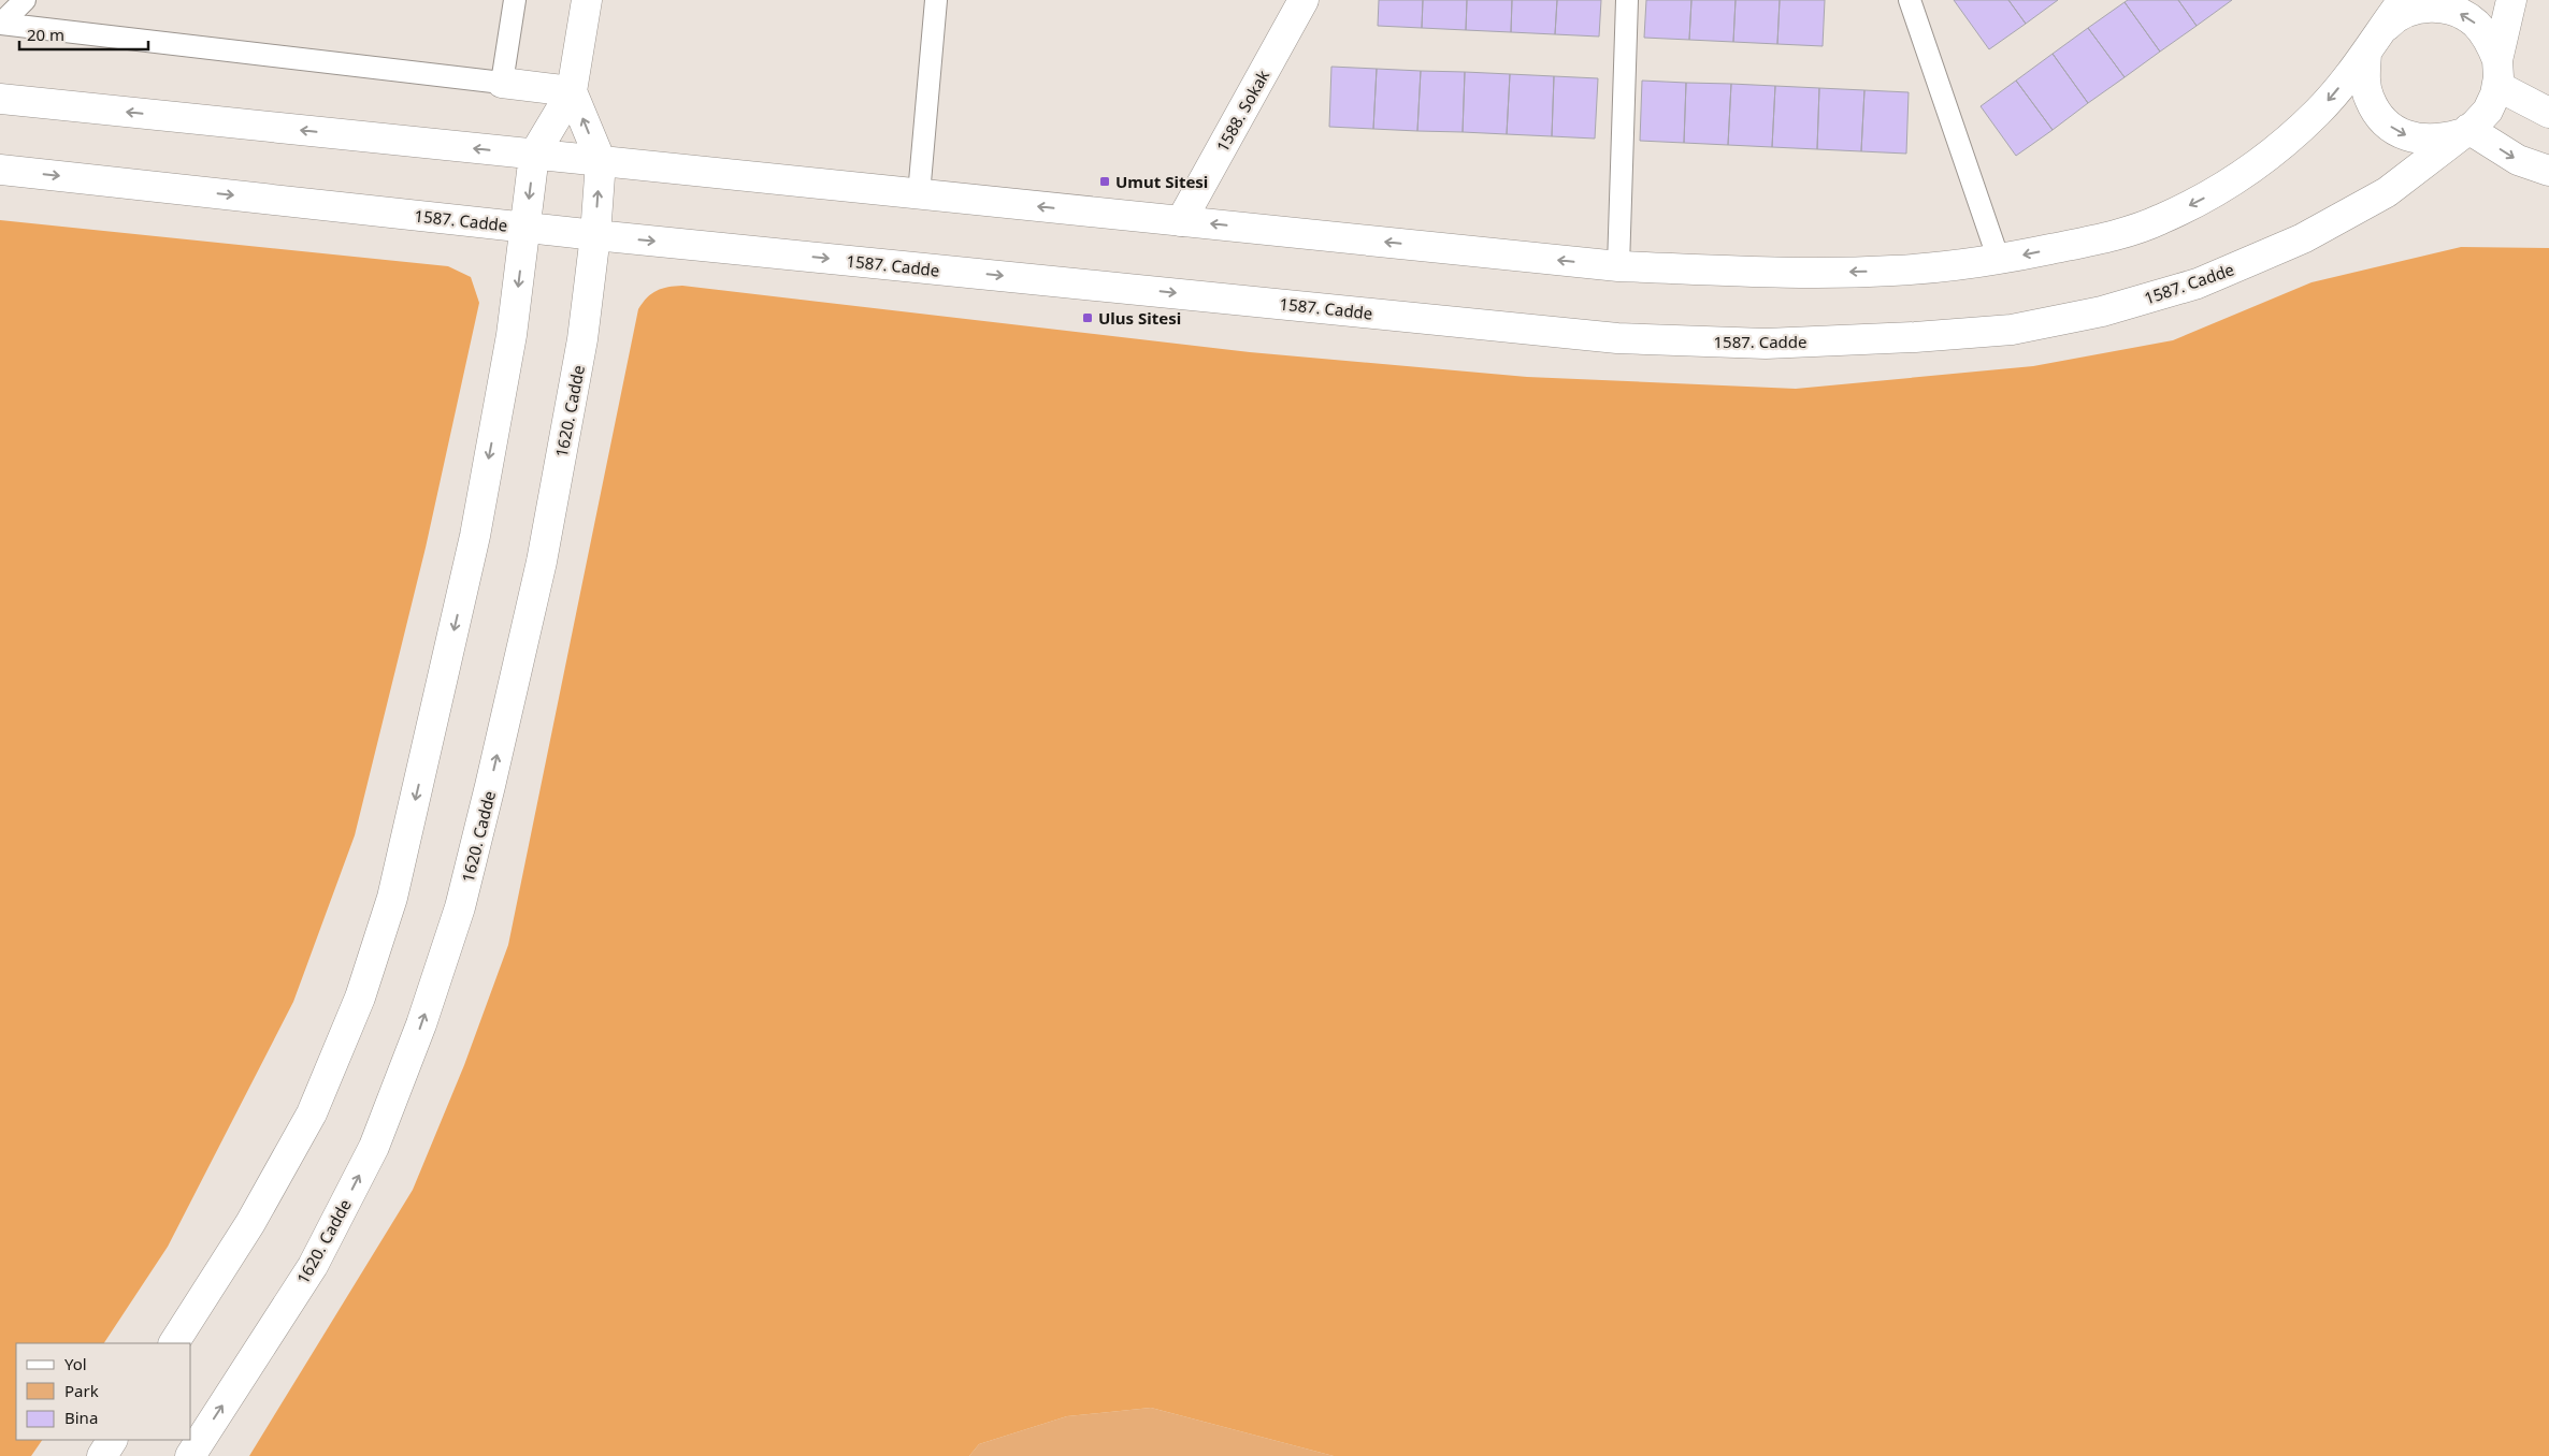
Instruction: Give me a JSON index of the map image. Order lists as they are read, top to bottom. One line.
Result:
{"streets":{"main road":["1588. Sokak","1587. Cadde","1620. Cadde"]},"crossings":[["1587. Cadde","1620. Cadde"]],"places":{"transit":["Umut Sitesi","Ulus Sitesi"]},"legend":["Yol","Park","Bina"],"scale_bar":"20 m"}
